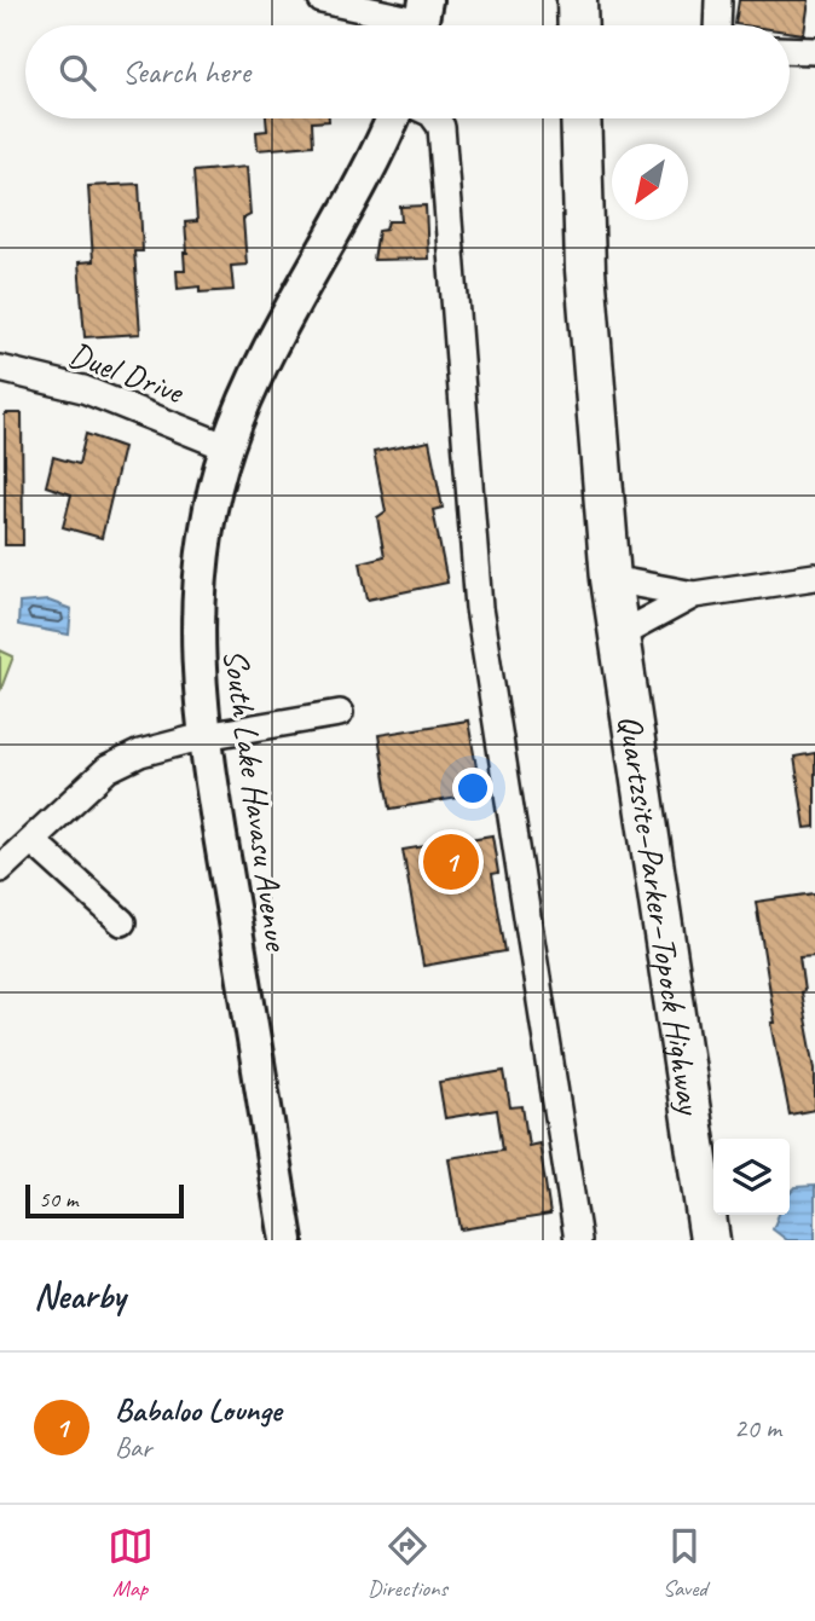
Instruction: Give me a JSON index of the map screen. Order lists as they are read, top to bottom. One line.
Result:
{"streets":{"highway":["Quartzsite–Parker–Topock Highway"],"main road":["South Lake Havasu Avenue"],"street":["Duel Drive"]},"crossings":[["Duel Drive","South Lake Havasu Avenue"]],"scale_bar":"50 m","north":"bottom left","page":{"search":"Search here","pins":"1","scale":"50 m","heading":"Nearby","list":[{"mark":"1","name":"Babaloo Lounge","note":"Bar","value":"20 m"}],"nav":["Map","Directions","Saved"]}}
